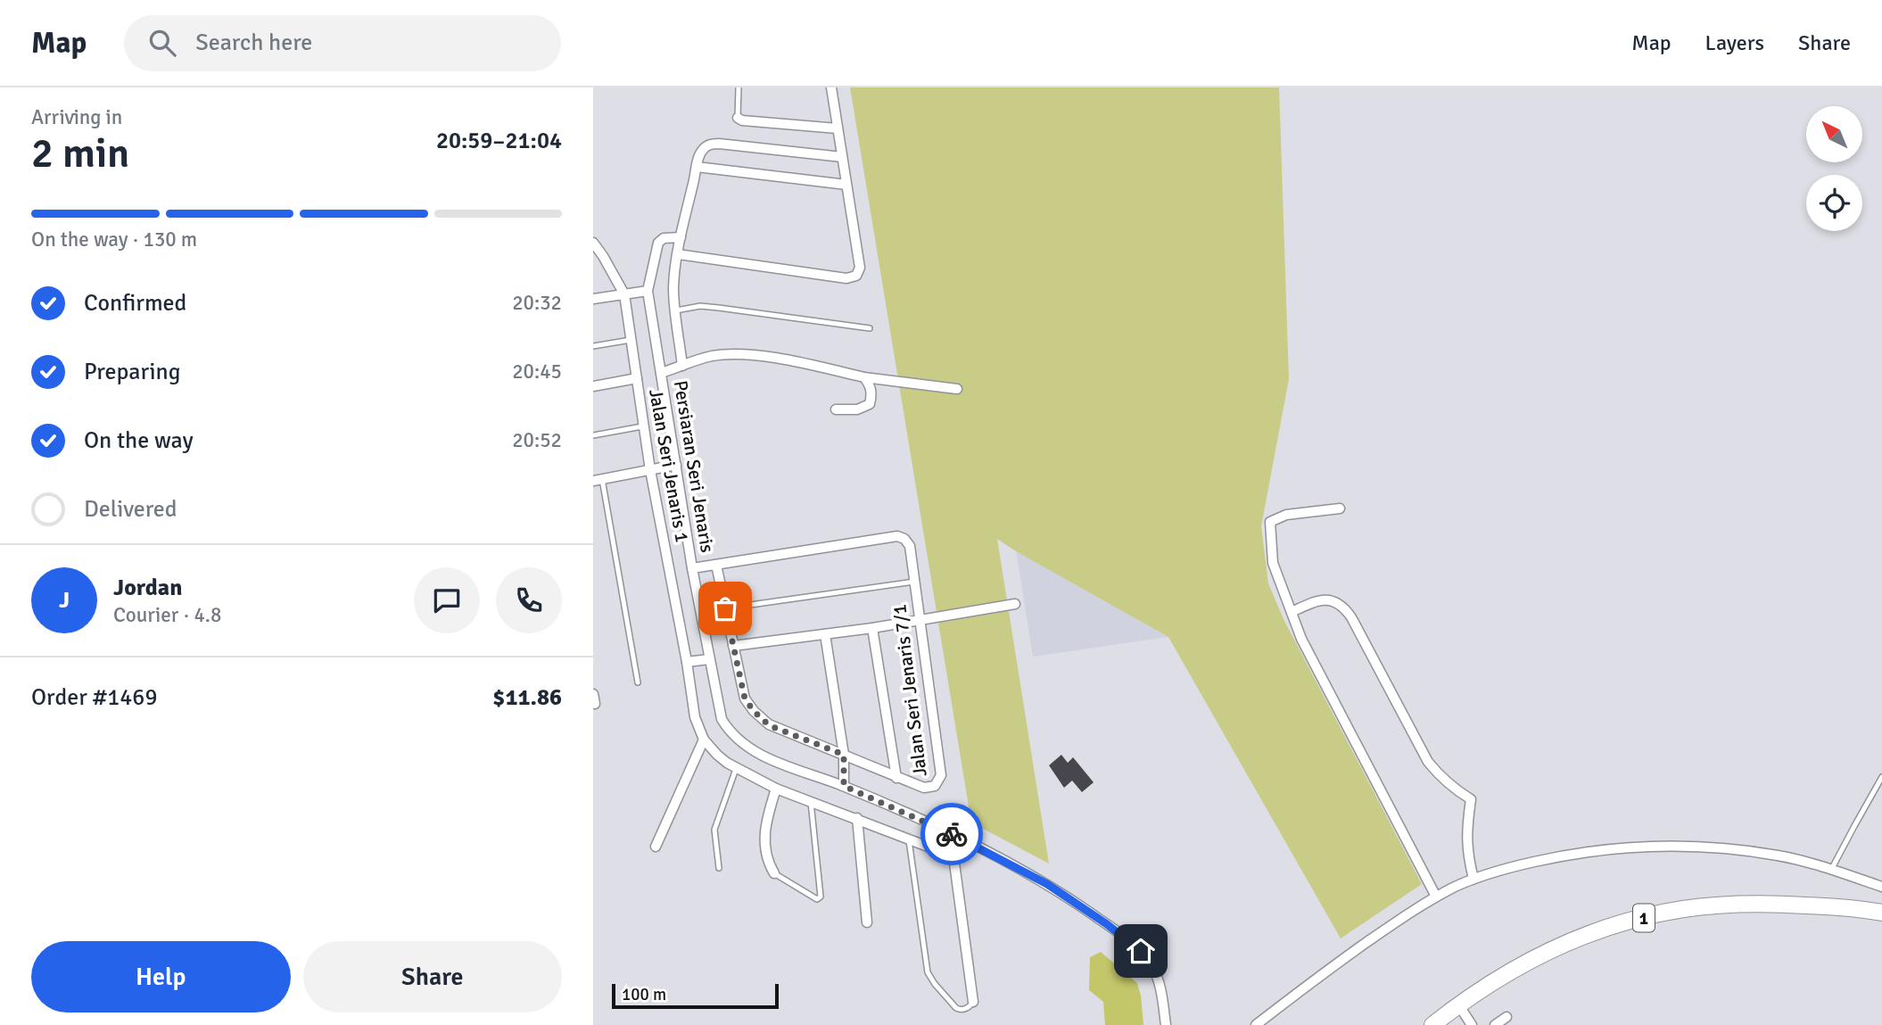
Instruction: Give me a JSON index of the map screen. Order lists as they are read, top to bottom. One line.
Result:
{"streets":{"main road":["1"],"street":["Jalan Seri Jenaris 1","Persiaran Seri Jenaris","Jalan Seri Jenaris 7/1"]},"scale_bar":"100 m","north":"top left","page":{"header":"Map","search":"Search here","nav":["Map","Layers","Share"],"heading":["2 min","Arriving in","20:59–21:04"],"panel":["Jordan","Courier · 4.8","Order #1469","$11.86"],"bar":"On the way · 130 m","list":[["Confirmed","20:32"],["Preparing","20:45"],["On the way","20:52"],"Delivered"],"round":"J","buttons":["Help","Share"],"scale":"100 m"}}
